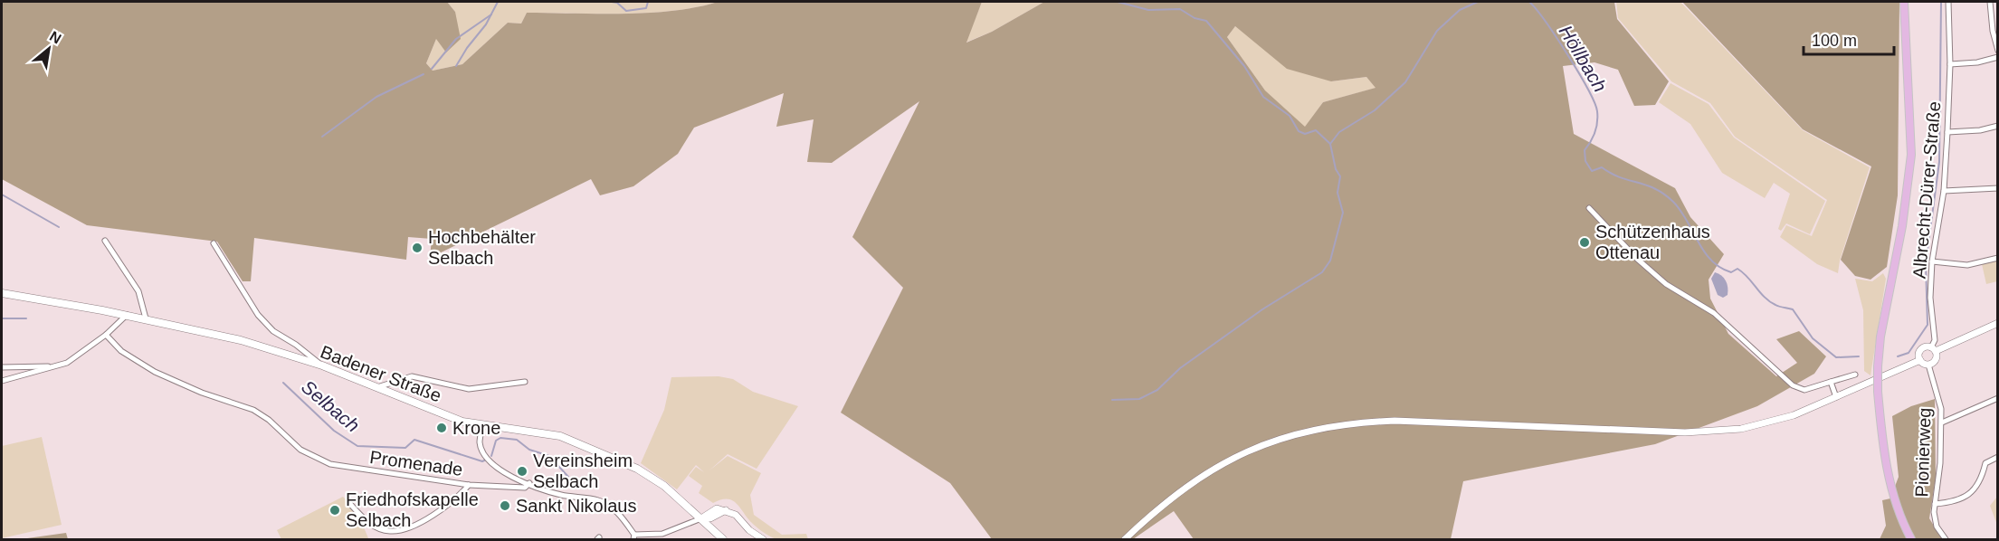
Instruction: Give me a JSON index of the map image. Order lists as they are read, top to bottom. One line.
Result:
{"streets":{"main road":["Badener Straße"],"street":["Albrecht-Dürer-Straße","Pionierweg","Promenade"]},"water":["Höllbach","Selbach"],"places":["Schützenhaus Ottenau","Hochbehälter Selbach","Krone","Vereinsheim Selbach","Sankt Nikolaus","Friedhofskapelle Selbach"],"scale_bar":"100 m","north":"top right"}
